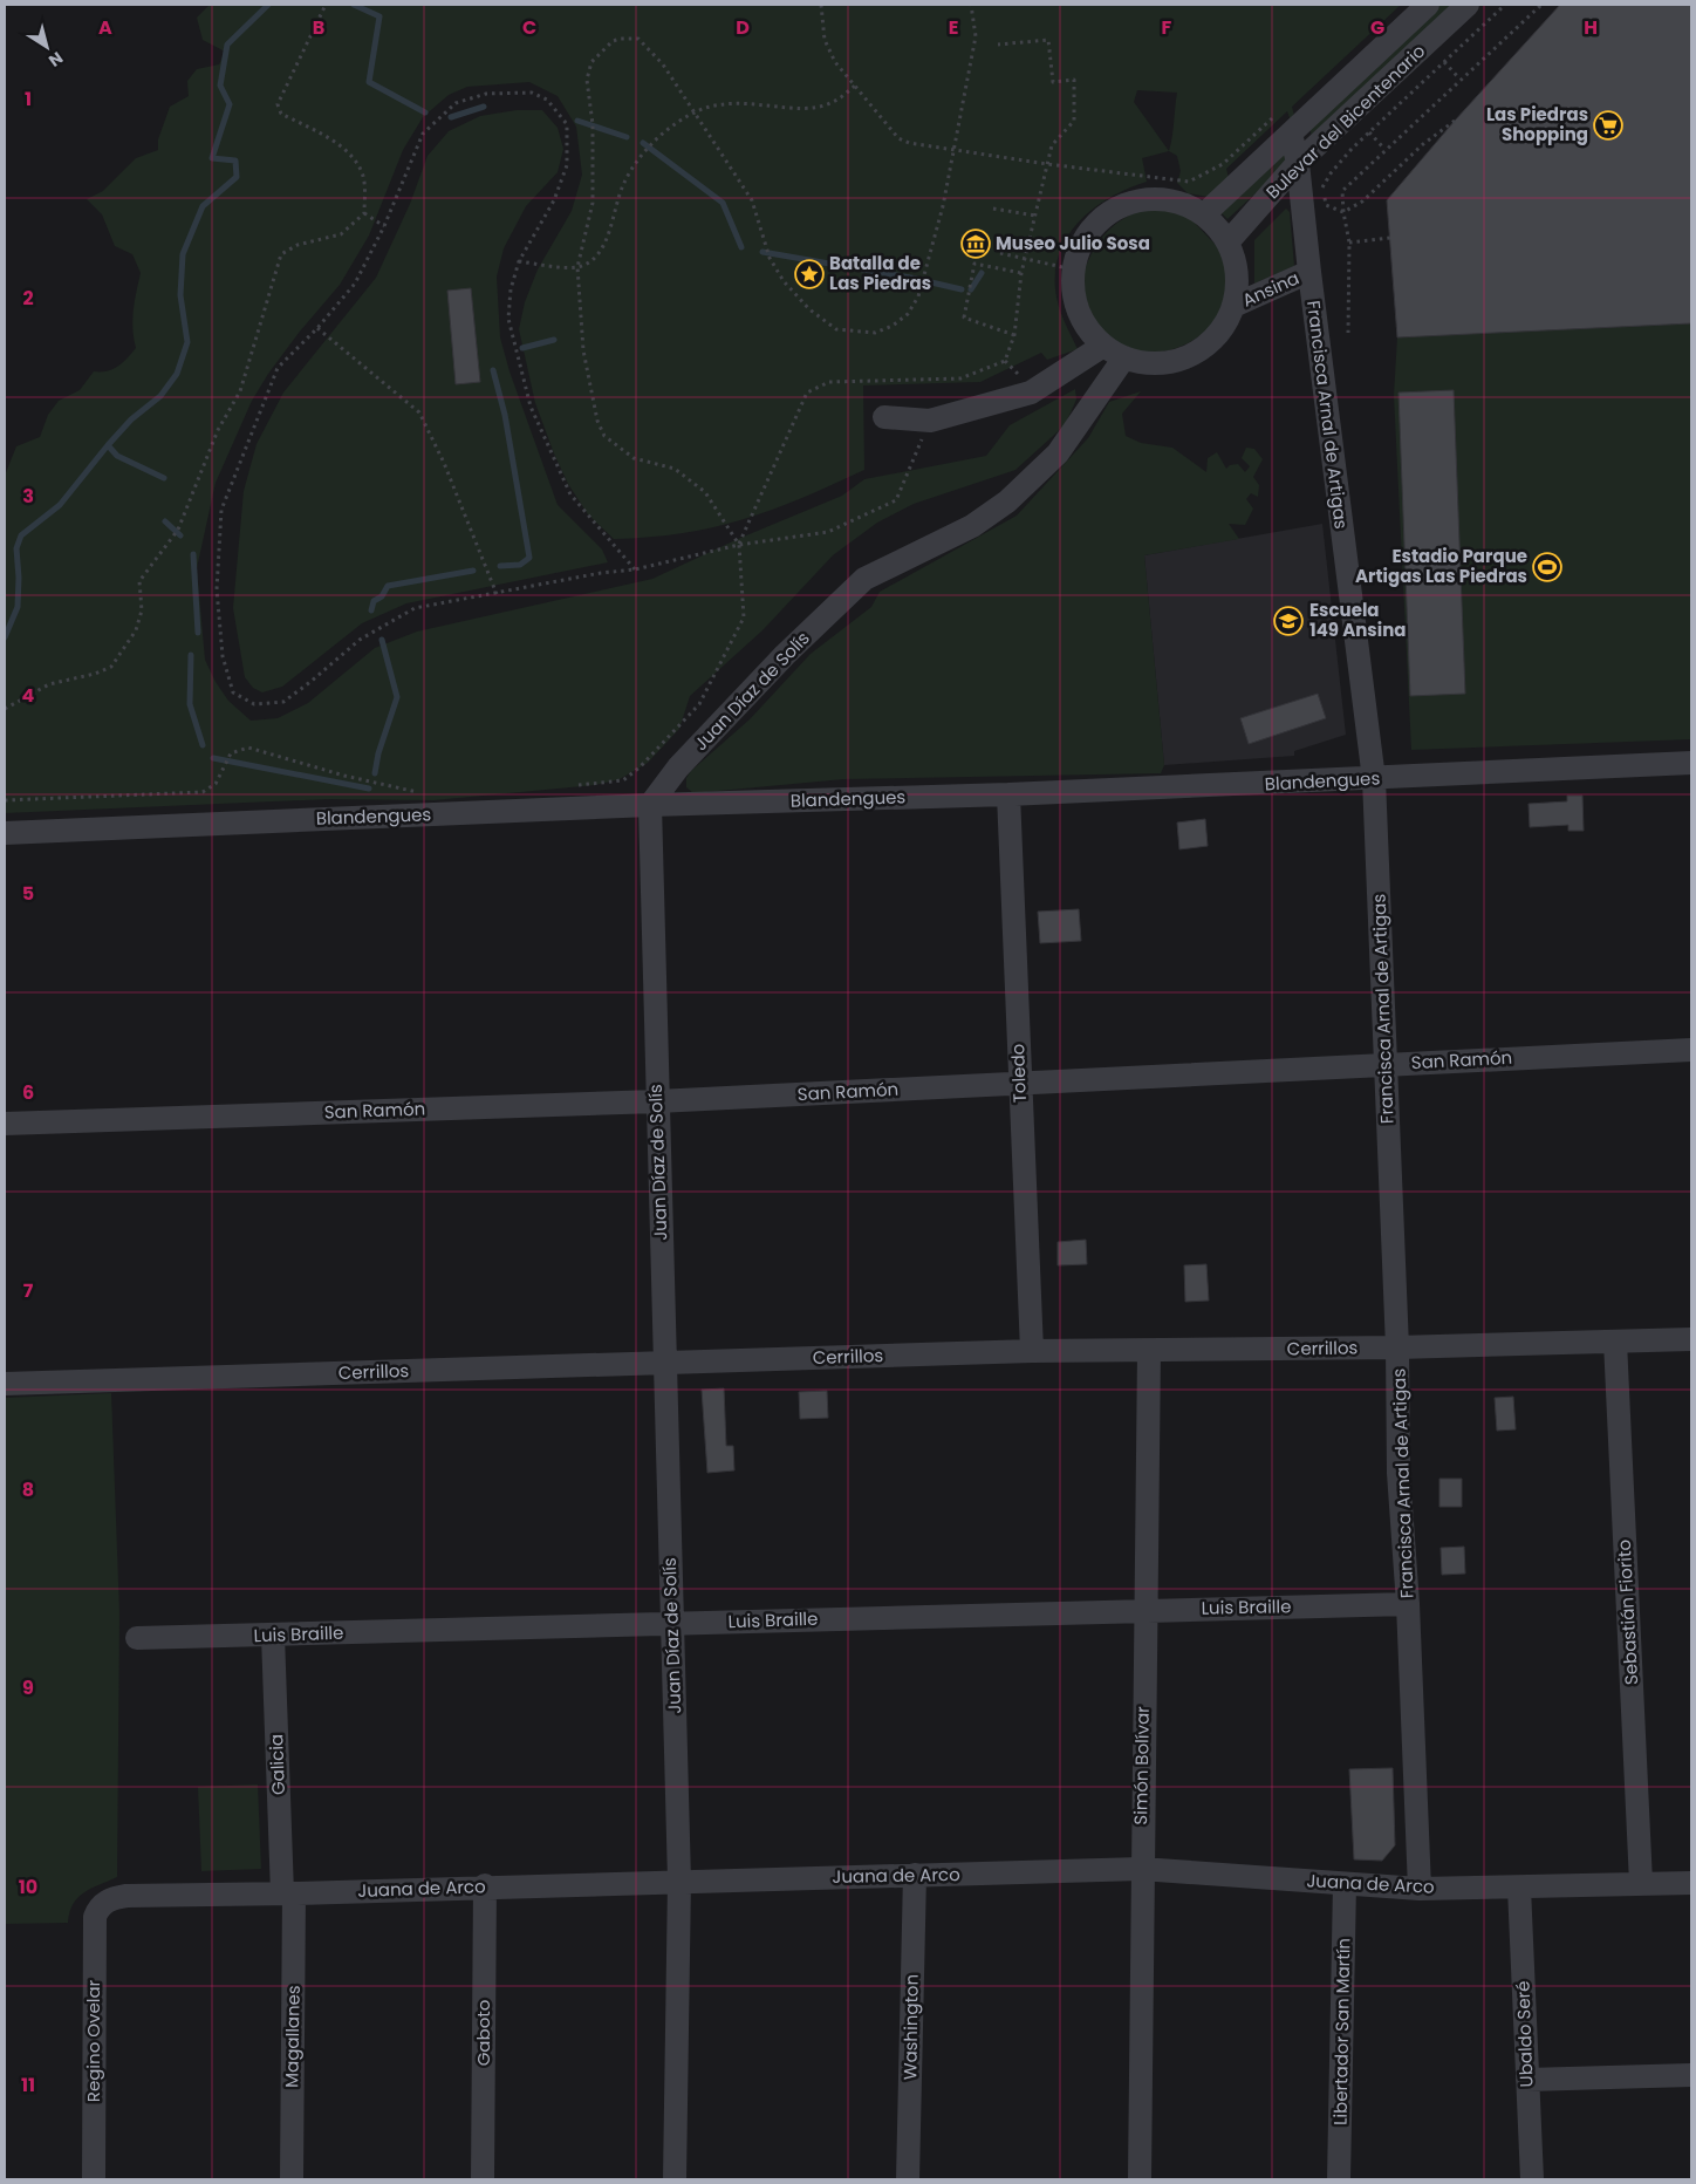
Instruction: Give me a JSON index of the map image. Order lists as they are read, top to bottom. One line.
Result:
{"streets":{"street":["Bulevar del Bicentenario","Ansina","Francisca Arnal de Artigas","Juan Díaz de Solís","Blandengues","San Ramón","Toledo","Cerrillos","Luis Braille","Sebastián Fiorito","Galicia","Simón Bolívar","Juana de Arco","Washington","Libertador San Martín","Gaboto","Ubaldo Seré","Magallanes","Regino Ovelar"]},"crossings":[["Bulevar del Bicentenario","Ansina"],["Bulevar del Bicentenario","Francisca Arnal de Artigas"],["Bulevar del Bicentenario","Juan Díaz de Solís"],["Ansina","Francisca Arnal de Artigas"],["Ansina","Juan Díaz de Solís"],["Francisca Arnal de Artigas","Blandengues"],["Francisca Arnal de Artigas","San Ramón"],["Francisca Arnal de Artigas","Cerrillos"],["Francisca Arnal de Artigas","Luis Braille"],["Francisca Arnal de Artigas","Juana de Arco"],["Juan Díaz de Solís","Blandengues"],["Juan Díaz de Solís","San Ramón"],["Juan Díaz de Solís","Cerrillos"],["Juan Díaz de Solís","Luis Braille"],["Juan Díaz de Solís","Juana de Arco"],["Blandengues","Toledo"],["San Ramón","Toledo"],["Toledo","Cerrillos"],["Cerrillos","Sebastián Fiorito"],["Cerrillos","Simón Bolívar"],["Luis Braille","Galicia"],["Luis Braille","Simón Bolívar"],["Sebastián Fiorito","Juana de Arco"],["Galicia","Juana de Arco"],["Galicia","Magallanes"],["Simón Bolívar","Juana de Arco"],["Juana de Arco","Washington"],["Juana de Arco","Libertador San Martín"],["Juana de Arco","Gaboto"],["Juana de Arco","Ubaldo Seré"],["Juana de Arco","Magallanes"],["Juana de Arco","Regino Ovelar"]],"places":{"supermarket":["Las Piedras Shopping"],"museum":["Museo Julio Sosa"],"place":["Batalla de Las Piedras"],"sports":["Estadio Parque Artigas Las Piedras"],"school or university":["Escuela 149 Ansina"]},"north":"bottom right","grid":{"columns":["A","B","C","D","E","F","G","H"],"rows":["1","2","3","4","5","6","7","8","9","10","11"]}}
